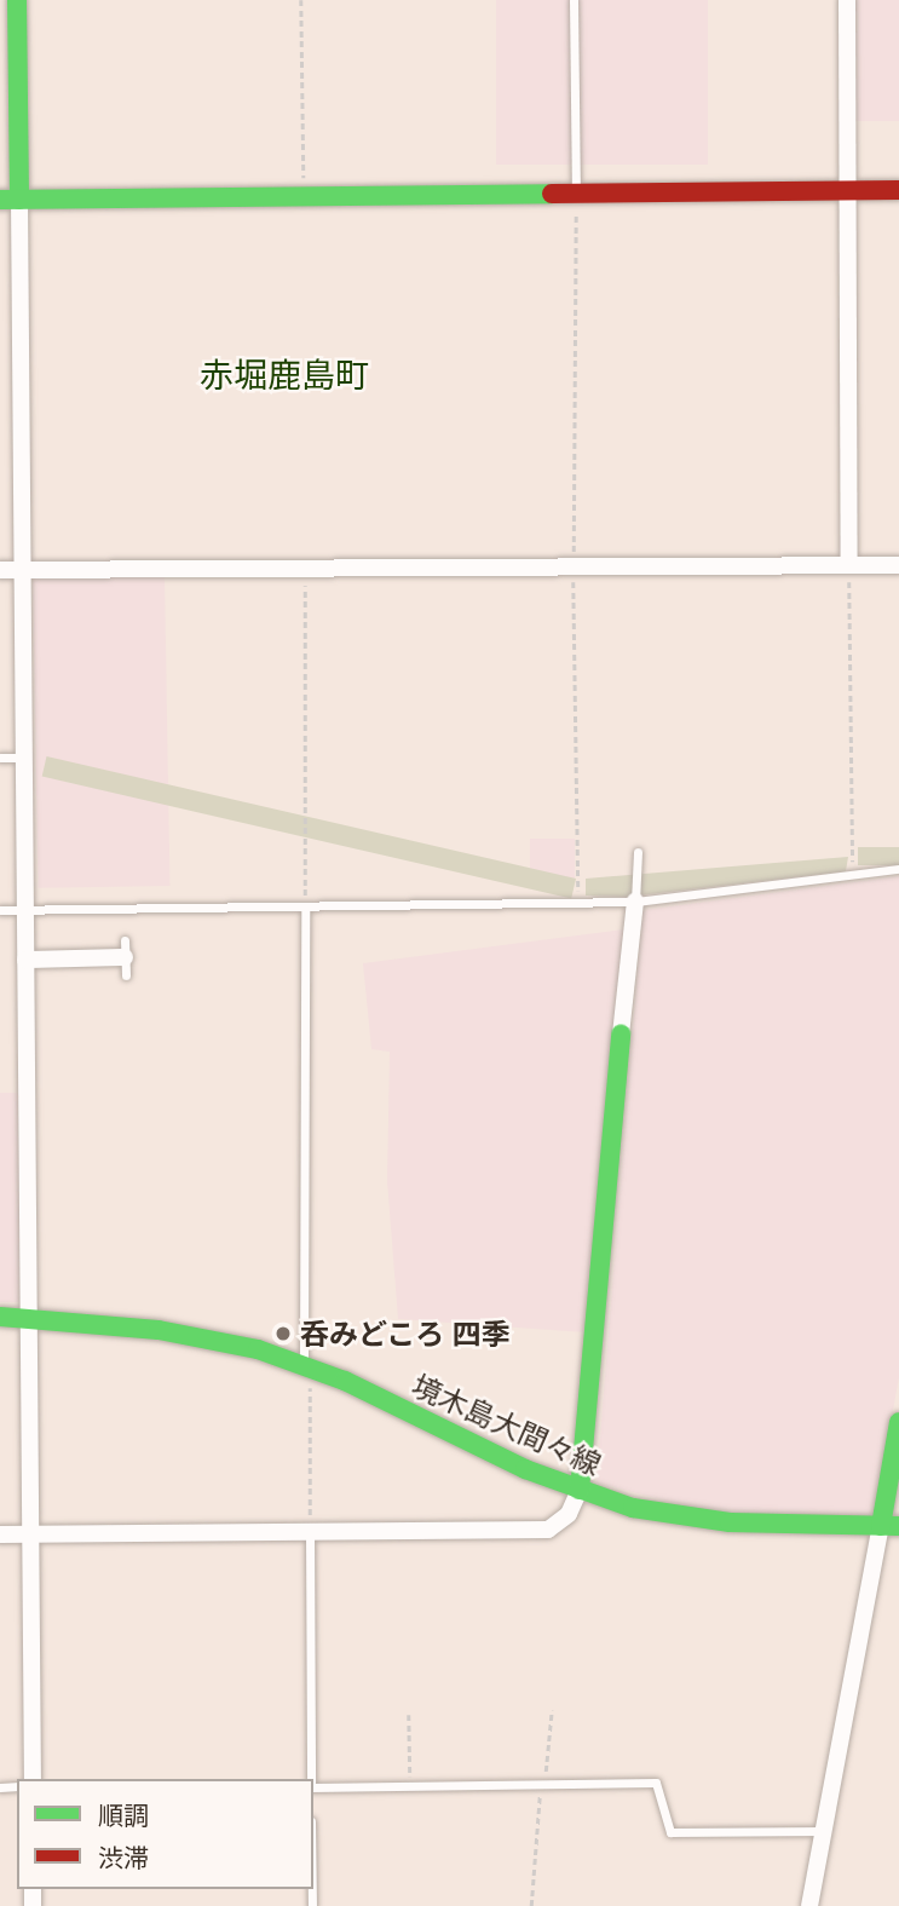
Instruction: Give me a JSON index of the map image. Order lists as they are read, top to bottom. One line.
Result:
{"streets":{"street":["境木島大間々線"]},"districts":["赤堀鹿島町"],"places":["呑みどころ 四季"],"legend":["順調","渋滞"]}
